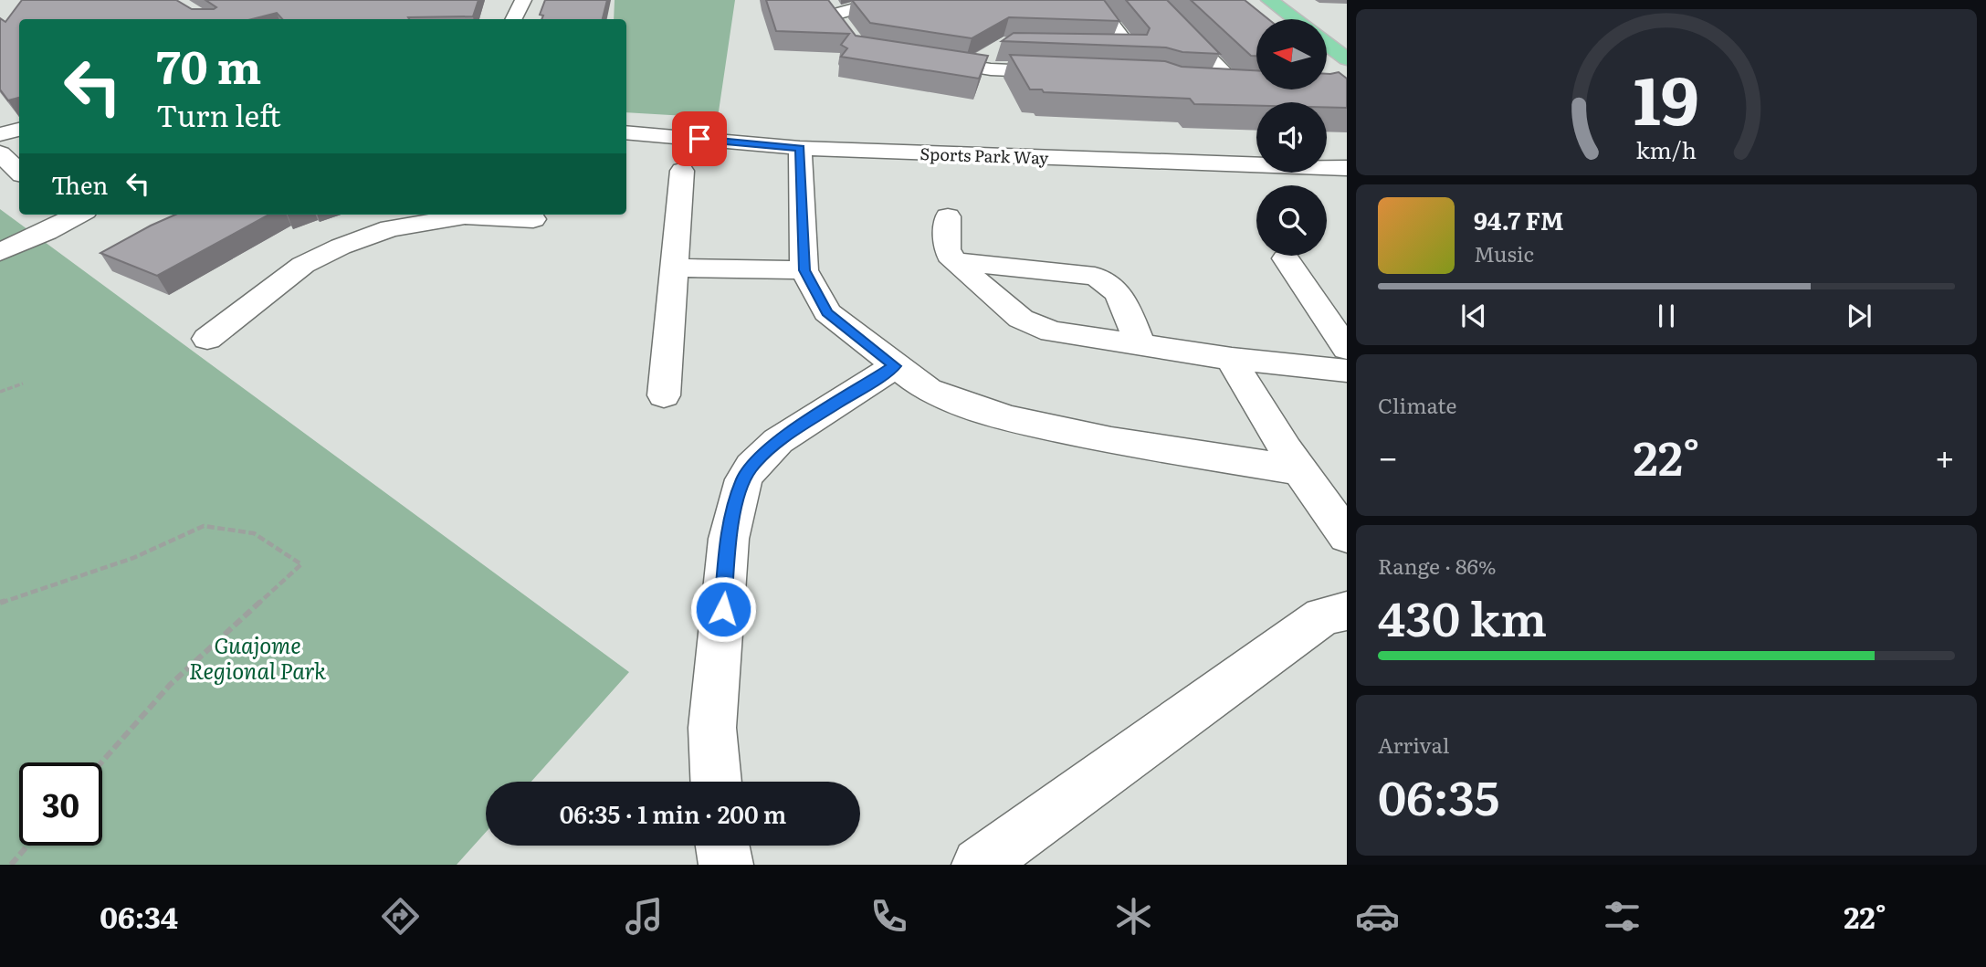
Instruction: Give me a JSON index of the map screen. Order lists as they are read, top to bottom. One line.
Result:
{"streets":{"street":["Sports Park Way"]},"parks":["Guajome Regional Park"],"north":"left","page":{"turn":["70 m","Turn left"],"then":"Then","song":["94.7 FM","Music"],"tile":["Climate",["Range · 86%","430 km"],["Arrival","06:35"]],"heat":["−","22°","+"],"limit":"30","trip":"06:35 · 1 min · 200 m","tabs":["06:34","22°"],"gauge":["19","km/h"]}}
